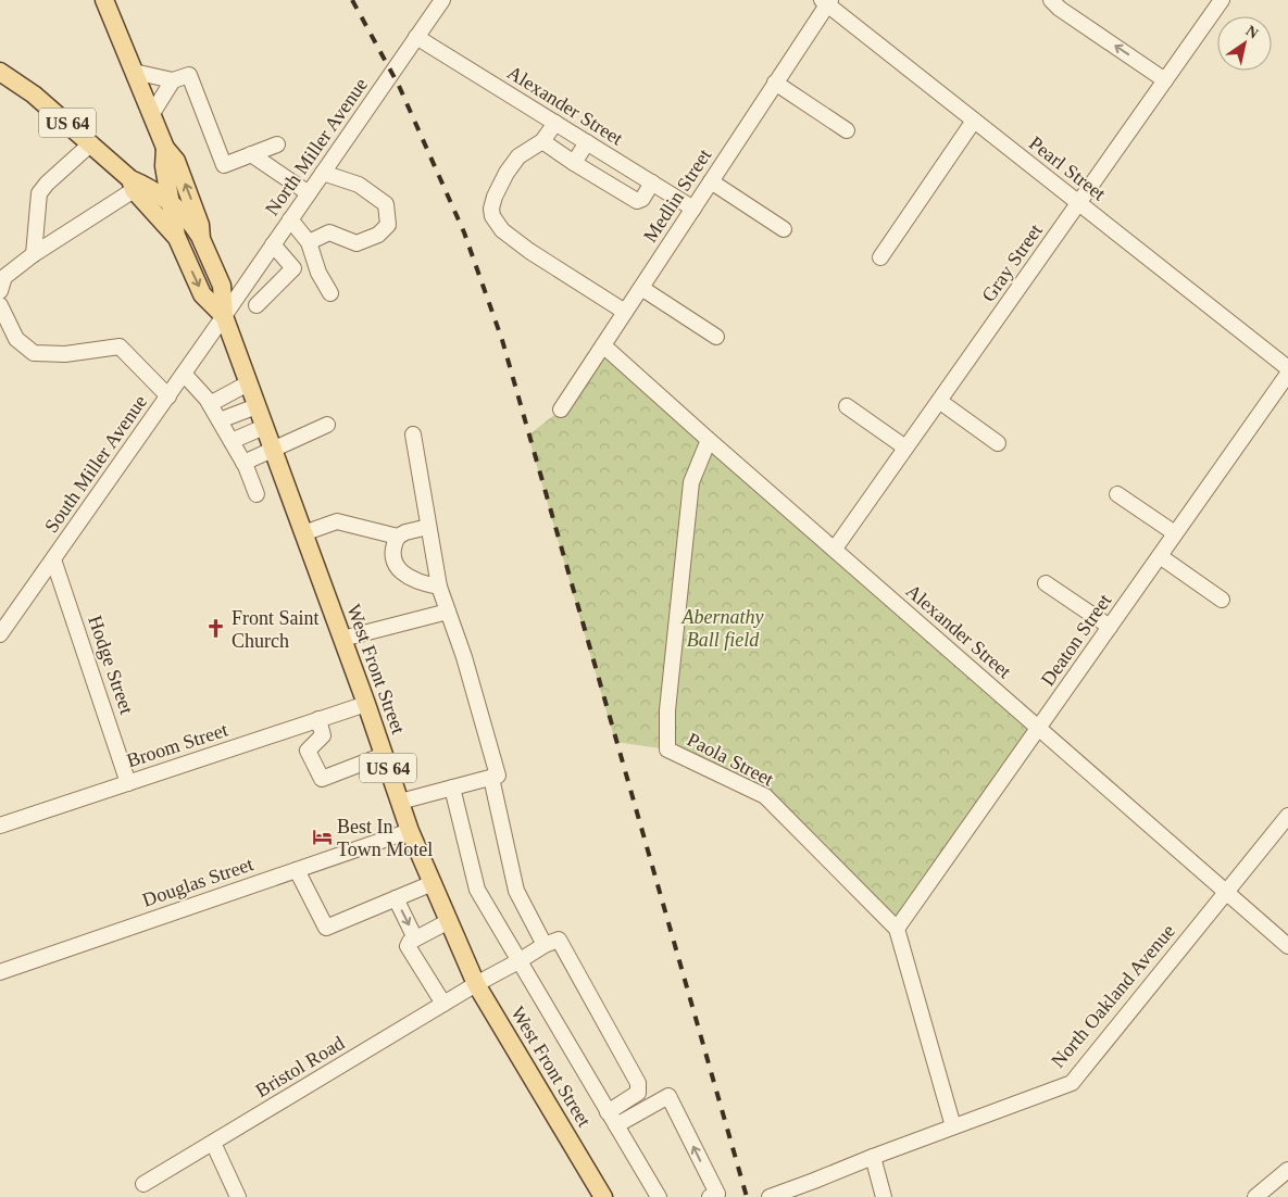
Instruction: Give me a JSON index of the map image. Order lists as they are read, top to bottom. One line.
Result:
{"streets":{"main road":["US 64","West Front Street"],"street":["Alexander Street","North Miller Avenue","Pearl Street","Medlin Street","Gray Street","South Miller Avenue","Deaton Street","Hodge Street","Broom Street","Paola Street","Douglas Street","North Oakland Avenue","Bristol Road"]},"crossings":[["Alexander Street","North Miller Avenue"],["Alexander Street","Medlin Street"],["Alexander Street","Gray Street"],["Alexander Street","Deaton Street"],["Alexander Street","Paola Street"],["Alexander Street","North Oakland Avenue"],["US 64","West Front Street"],["North Miller Avenue","South Miller Avenue"],["North Miller Avenue","West Front Street"],["Pearl Street","Medlin Street"],["Pearl Street","Gray Street"],["South Miller Avenue","Hodge Street"],["South Miller Avenue","West Front Street"],["Deaton Street","Paola Street"],["Hodge Street","Broom Street"],["West Front Street","Broom Street"],["West Front Street","Douglas Street"],["West Front Street","Bristol Road"],["Paola Street","North Oakland Avenue"]],"parks":["Abernathy Ball field"],"places":{"church":["Front Saint Church"],"hotel":["Best In Town Motel"]},"north":"top right"}
